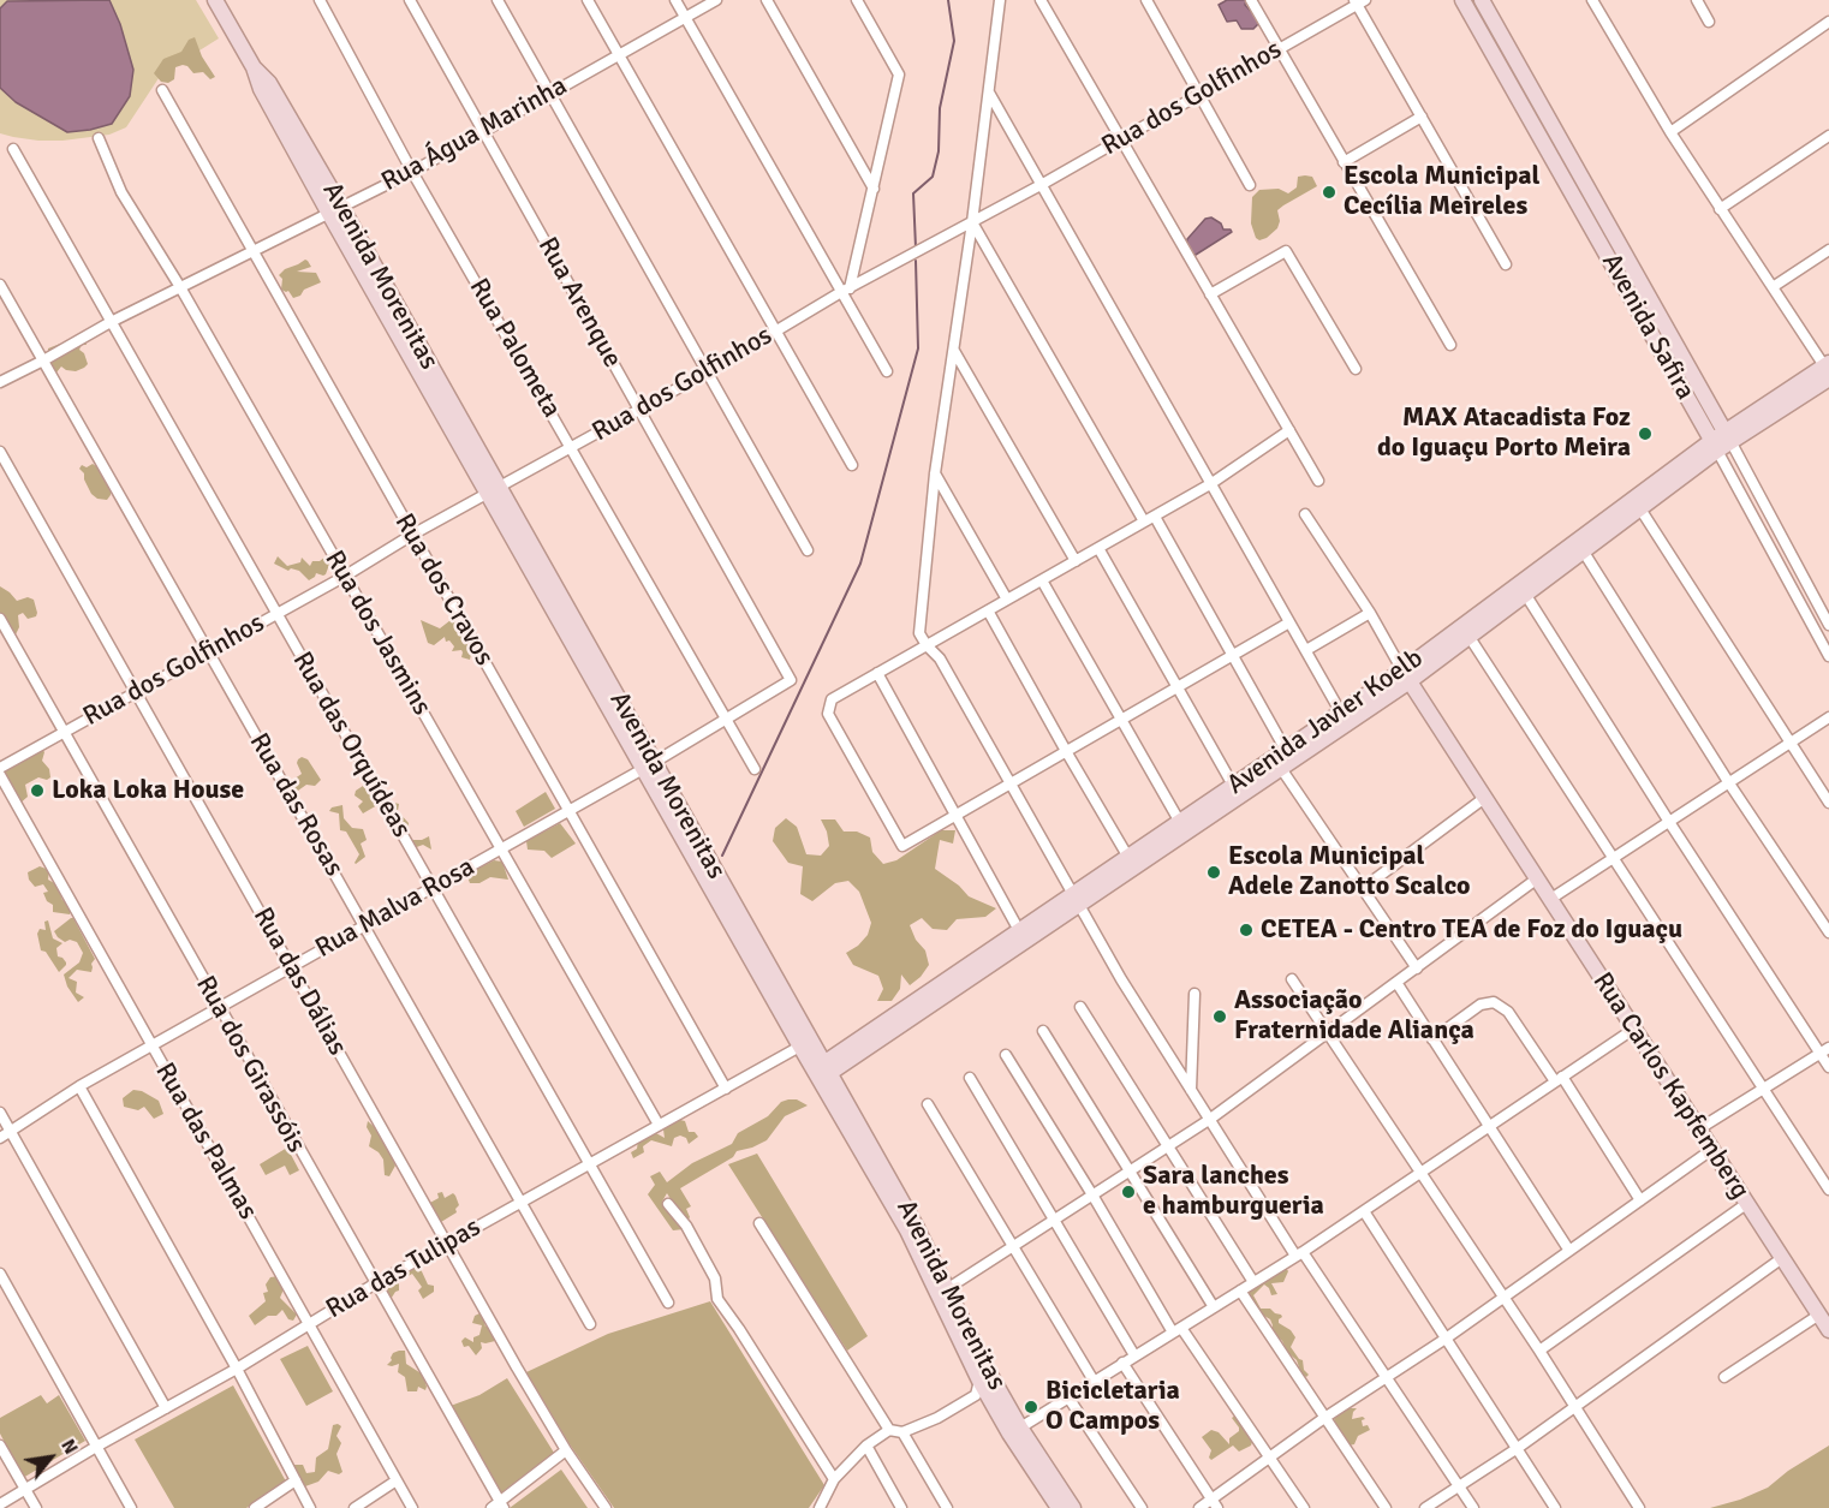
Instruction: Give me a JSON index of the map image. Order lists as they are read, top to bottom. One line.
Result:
{"streets":{"street":["Rua dos Golfinhos","Rua Água Marinha","Avenida Morenitas","Rua Arenque","Avenida Safira","Rua Palometa","Rua dos Cravos","Rua dos Jasmins","Avenida Javier Koelb","Rua das Orquídeas","Rua das Rosas","Rua Malva Rosa","Rua das Dálias","Rua dos Girassóis","Rua Carlos Kapfemberg","Rua das Palmas","Rua das Tulipas"]},"crossings":[["Rua dos Golfinhos","Avenida Morenitas"],["Rua dos Golfinhos","Rua Arenque"],["Rua dos Golfinhos","Rua Palometa"],["Rua dos Golfinhos","Rua dos Cravos"],["Rua dos Golfinhos","Rua dos Jasmins"],["Rua dos Golfinhos","Rua das Orquídeas"],["Rua dos Golfinhos","Rua das Rosas"],["Rua dos Golfinhos","Rua das Dálias"],["Rua dos Golfinhos","Rua dos Girassóis"],["Rua Água Marinha","Avenida Morenitas"],["Rua Água Marinha","Rua Arenque"],["Rua Água Marinha","Rua Palometa"],["Rua Água Marinha","Rua dos Cravos"],["Rua Água Marinha","Rua dos Jasmins"],["Rua Água Marinha","Rua das Orquídeas"],["Rua Água Marinha","Rua das Rosas"],["Avenida Morenitas","Avenida Javier Koelb"],["Avenida Morenitas","Rua Malva Rosa"],["Avenida Morenitas","Rua das Tulipas"],["Rua Arenque","Rua Malva Rosa"],["Avenida Safira","Avenida Javier Koelb"],["Rua Palometa","Rua Malva Rosa"],["Rua dos Cravos","Rua Malva Rosa"],["Rua dos Cravos","Rua das Tulipas"],["Rua dos Jasmins","Rua Malva Rosa"],["Rua dos Jasmins","Rua das Tulipas"],["Avenida Javier Koelb","Rua Carlos Kapfemberg"],["Rua das Orquídeas","Rua Malva Rosa"],["Rua das Orquídeas","Rua das Tulipas"],["Rua das Rosas","Rua Malva Rosa"],["Rua das Rosas","Rua das Tulipas"],["Rua Malva Rosa","Rua das Dálias"],["Rua Malva Rosa","Rua dos Girassóis"],["Rua Malva Rosa","Rua das Palmas"],["Rua das Dálias","Rua das Tulipas"],["Rua dos Girassóis","Rua das Tulipas"],["Rua das Palmas","Rua das Tulipas"]],"places":["Escola Municipal Cecília Meireles","MAX Atacadista Foz do Iguaçu Porto Meira","Loka Loka House","Escola Municipal Adele Zanotto Scalco","CETEA - Centro TEA de Foz do Iguaçu","Associação Fraternidade Aliança","Sara lanches e hamburgueria","Bicicletaria O Campos"],"north":"top right"}
